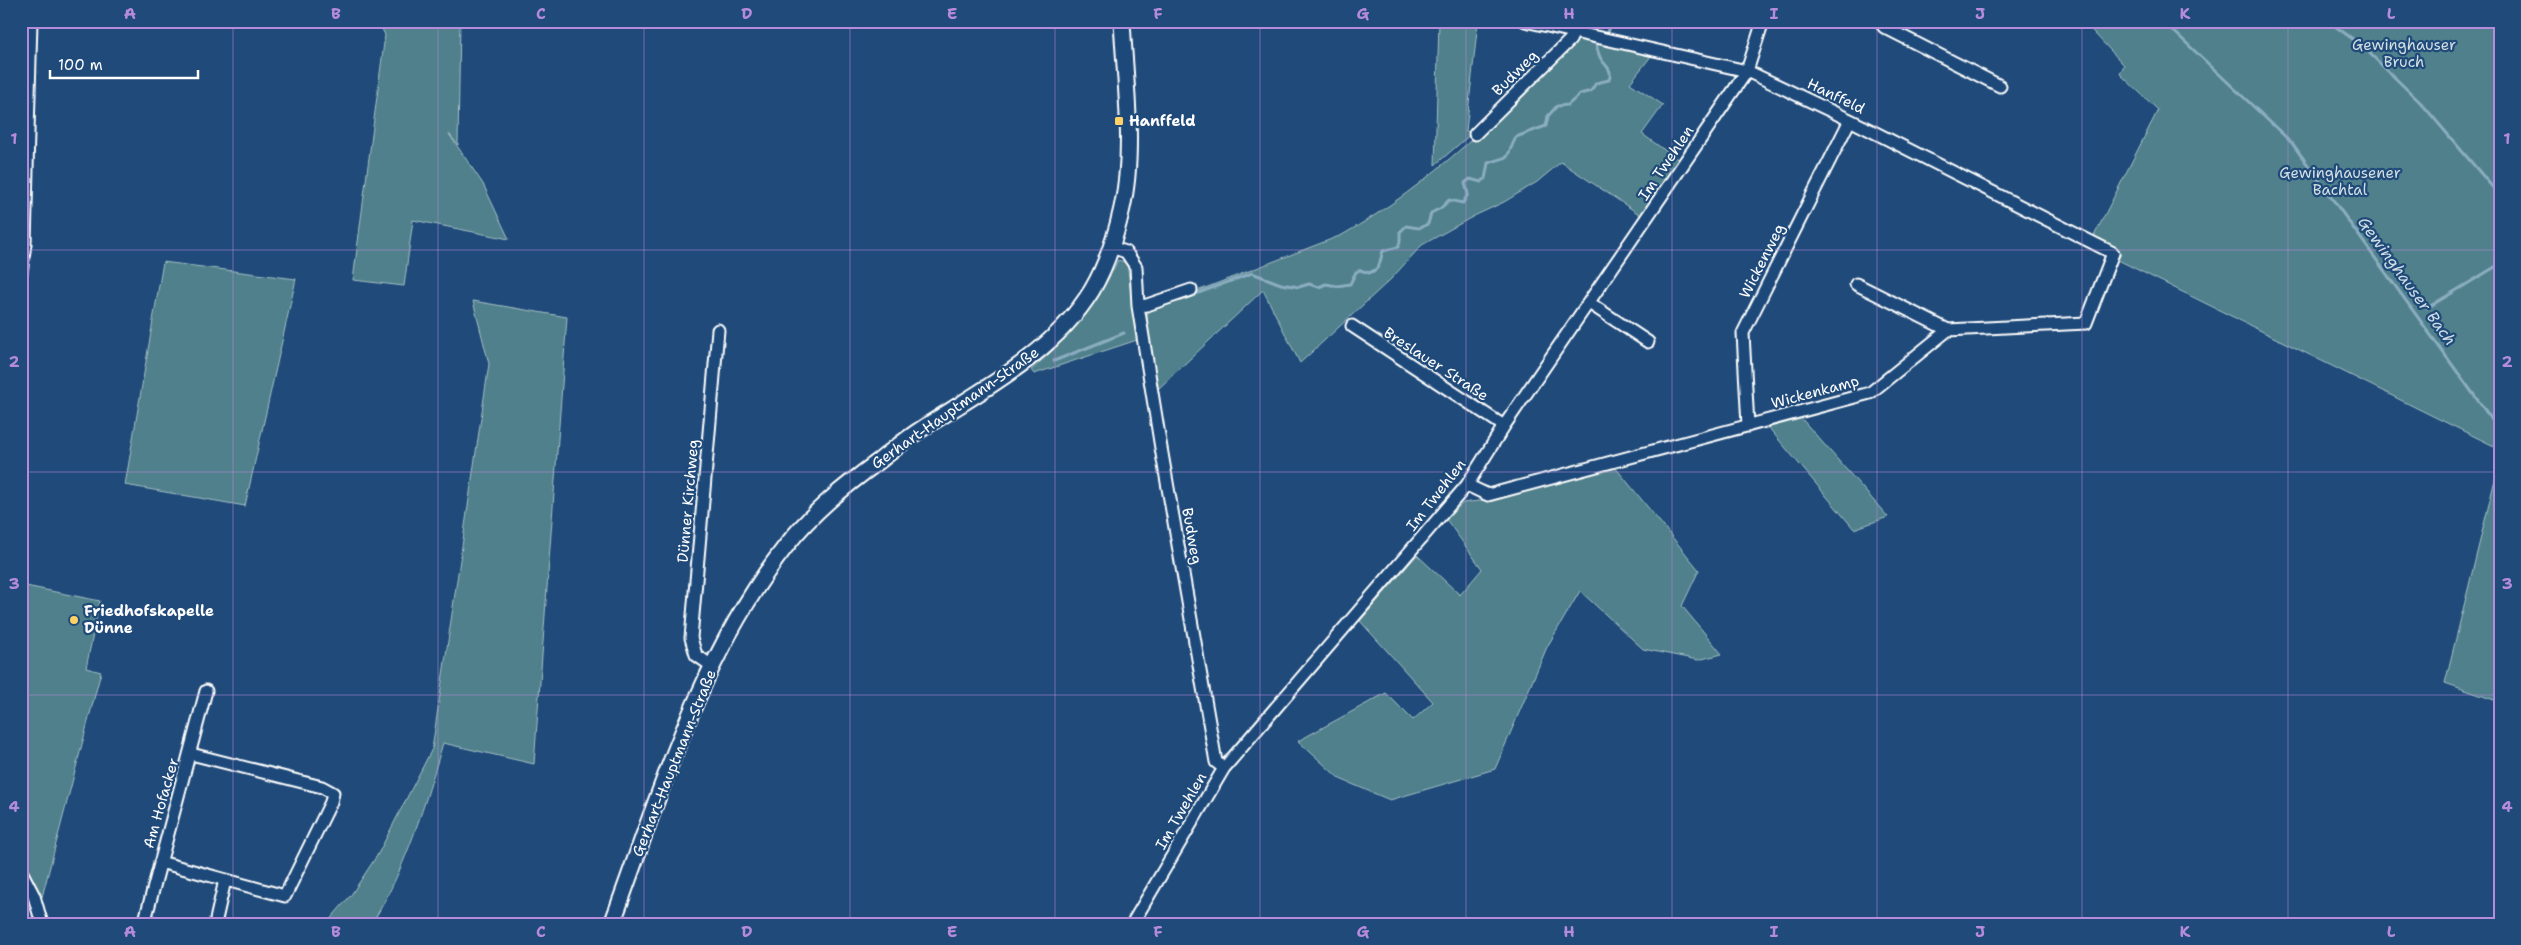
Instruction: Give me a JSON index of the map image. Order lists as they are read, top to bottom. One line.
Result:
{"streets":{"street":["Budweg","Hanffeld","Im Twehlen","Wickenweg","Breslauer Straße","Wickenkamp","Gerhart-Hauptmann-Straße","Dünner Kirchweg","Am Hofacker"]},"crossings":[["Budweg","Hanffeld"],["Budweg","Im Twehlen"],["Budweg","Gerhart-Hauptmann-Straße"],["Hanffeld","Im Twehlen"],["Hanffeld","Wickenweg"],["Hanffeld","Wickenkamp"],["Im Twehlen","Breslauer Straße"],["Im Twehlen","Wickenkamp"],["Wickenweg","Wickenkamp"],["Gerhart-Hauptmann-Straße","Dünner Kirchweg"]],"water":["Gewinghauser Bach"],"parks":["Gewinghauser Bruch","Gewinghausener Bachtal"],"places":{"transit":["Hanffeld"],"other":["Friedhofskapelle Dünne"]},"scale_bar":"100 m","grid":{"columns":["A","B","C","D","E","F","G","H","I","J","K","L"],"rows":["1","2","3","4"]}}
